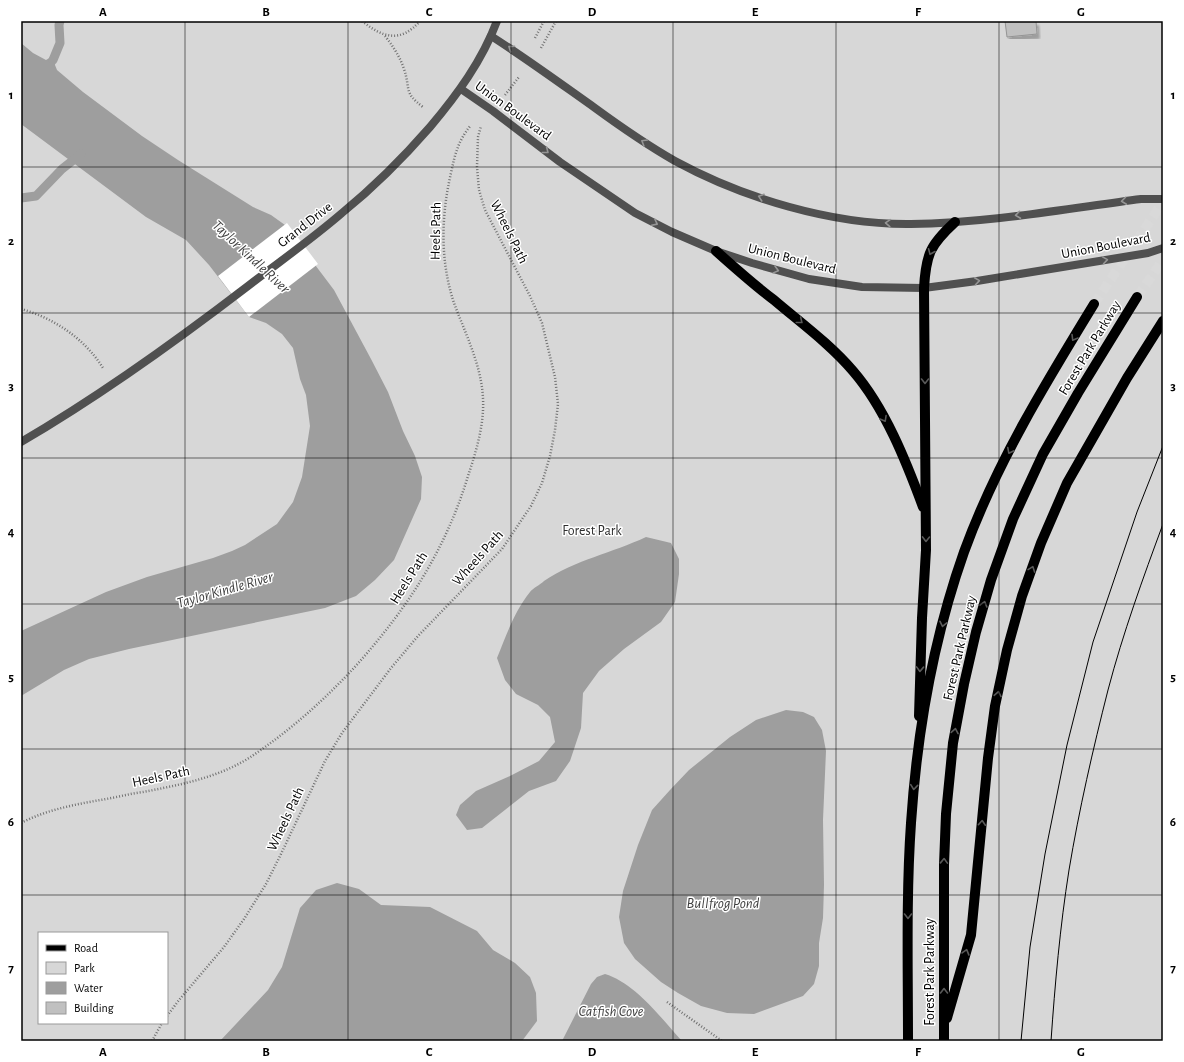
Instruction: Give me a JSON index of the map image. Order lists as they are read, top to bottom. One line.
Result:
{"streets":{"main road":["Forest Park Parkway"],"street":["Union Boulevard","Grand Drive"],"path":["Heels Path","Wheels Path"]},"crossings":[["Union Boulevard","Grand Drive"],["Union Boulevard","Wheels Path"]],"water":["Taylor Kindle River","Bullfrog Pond","Catfish Cove"],"parks":["Forest Park"],"legend":["Road","Park","Water","Building"],"grid":{"columns":["A","B","C","D","E","F","G"],"rows":["1","2","3","4","5","6","7"]}}
